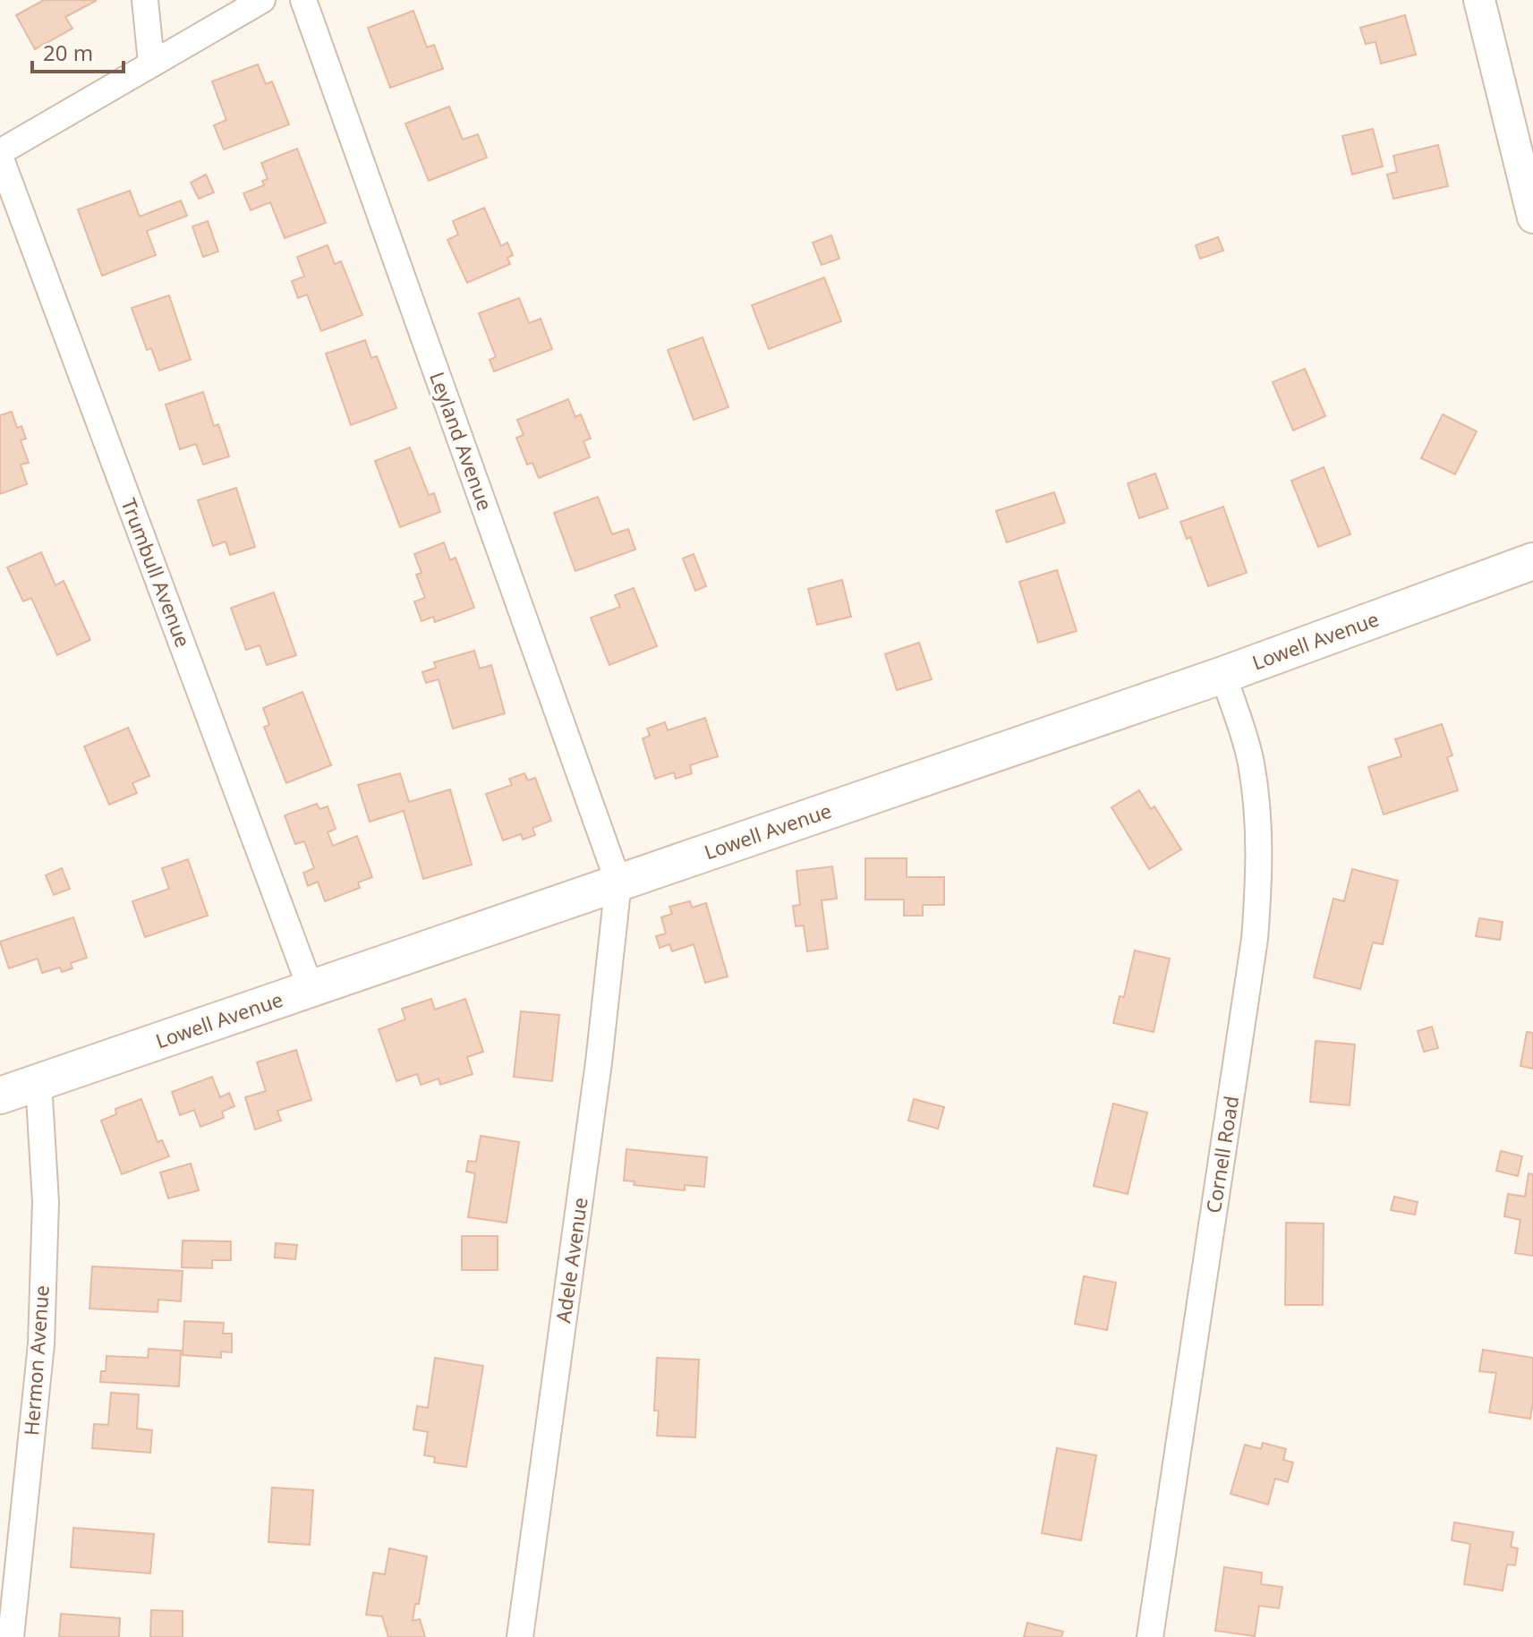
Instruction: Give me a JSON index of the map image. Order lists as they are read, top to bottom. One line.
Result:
{"streets":{"main road":["Lowell Avenue"],"street":["Leyland Avenue","Trumbull Avenue","Cornell Road","Adele Avenue","Hermon Avenue"]},"crossings":[["Leyland Avenue","Lowell Avenue"],["Leyland Avenue","Adele Avenue"],["Trumbull Avenue","Lowell Avenue"],["Lowell Avenue","Cornell Road"],["Lowell Avenue","Adele Avenue"],["Lowell Avenue","Hermon Avenue"]],"scale_bar":"20 m"}
